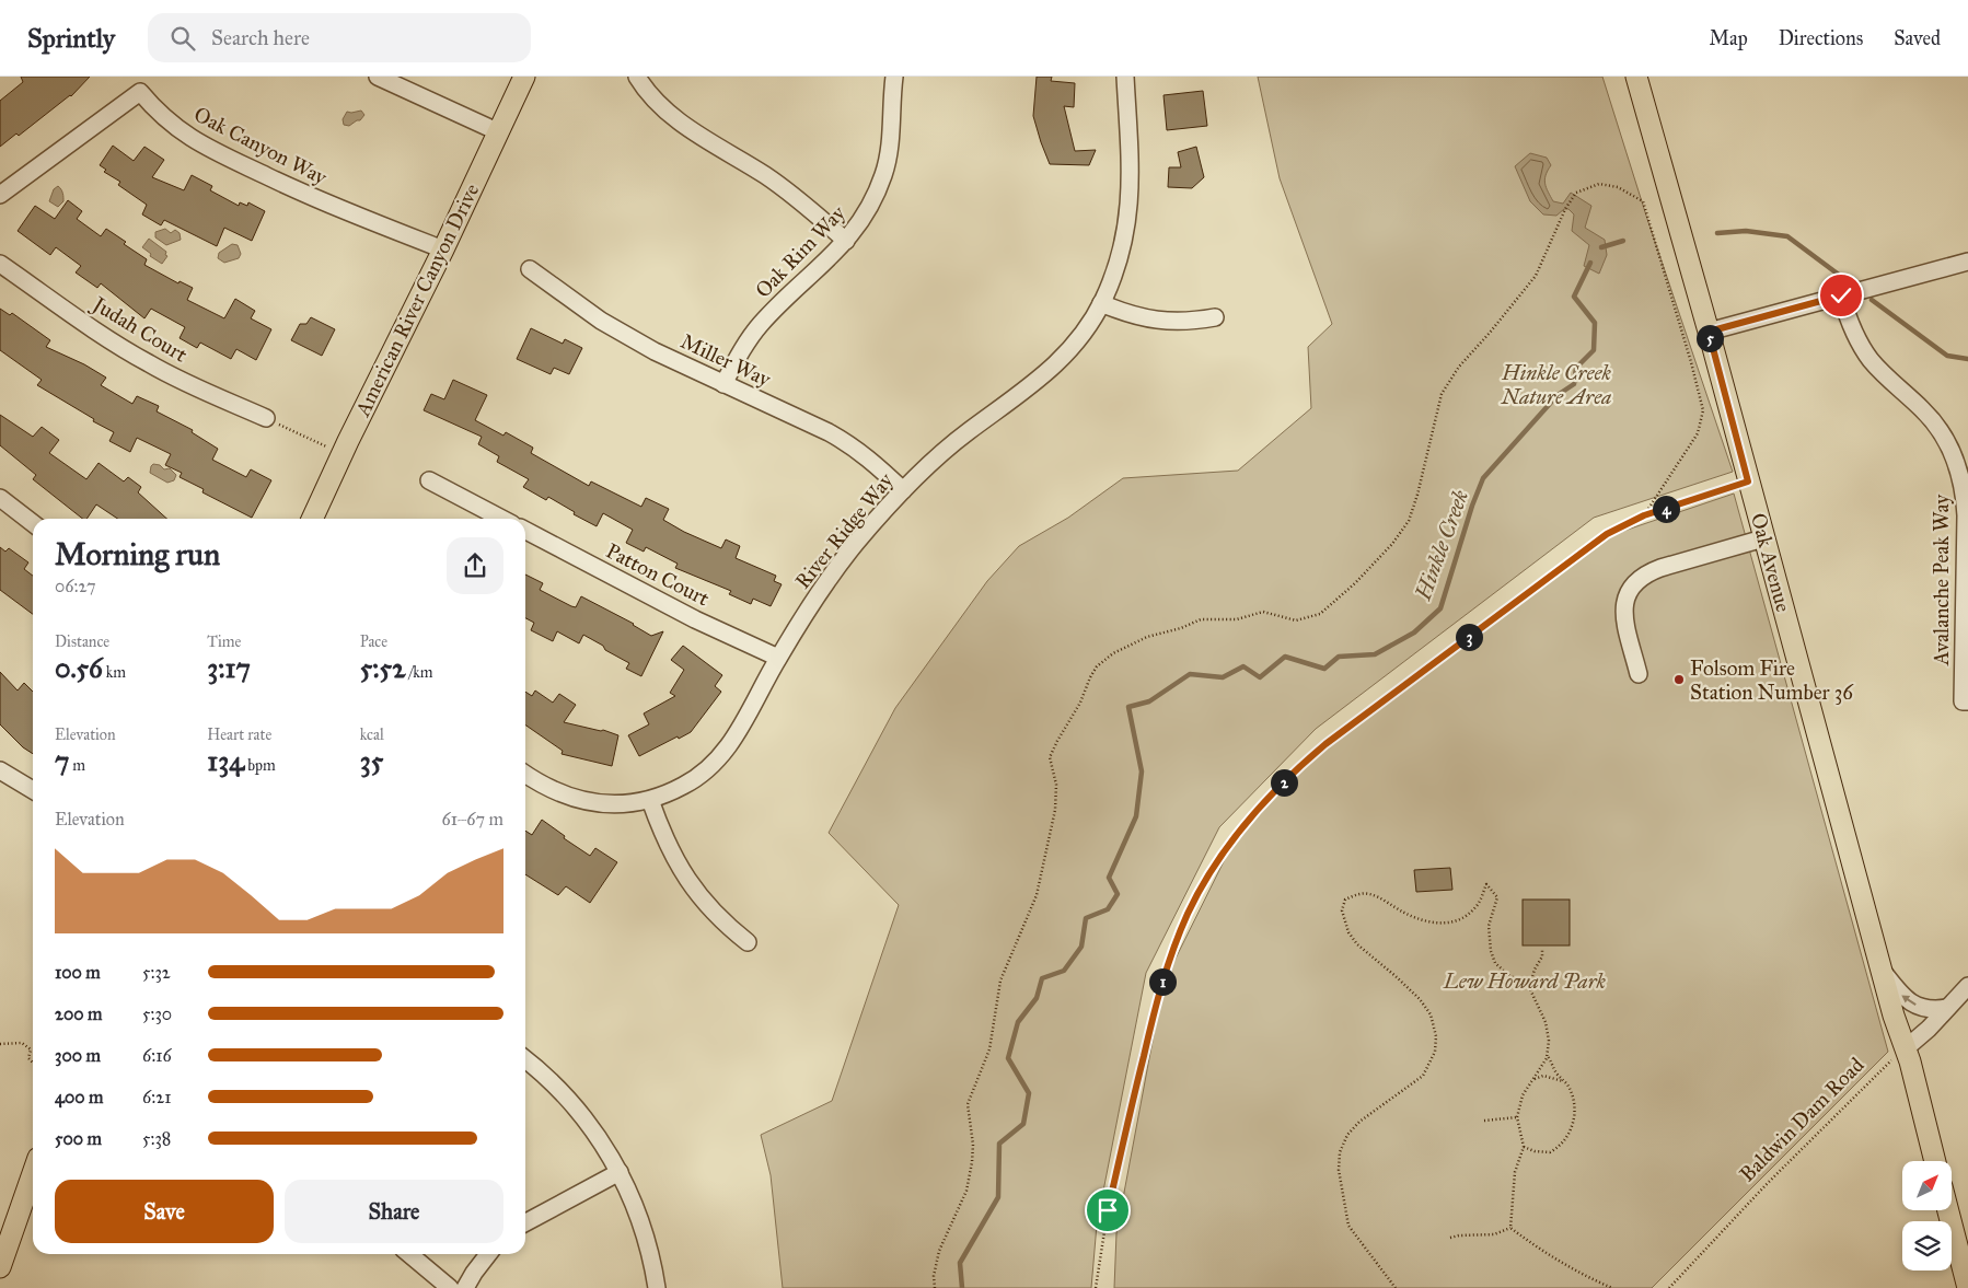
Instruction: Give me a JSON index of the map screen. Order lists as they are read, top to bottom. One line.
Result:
{"streets":{"main road":["American River Canyon Drive","Oak Avenue"],"street":["Oak Canyon Way","Oak Rim Way","Judah Court","Miller Way","River Ridge Way","Patton Court","Avalanche Peak Way"],"path":["Baldwin Dam Road"]},"crossings":[["Oak Canyon Way","American River Canyon Drive"],["Oak Rim Way","Miller Way"],["Miller Way","River Ridge Way"],["River Ridge Way","Patton Court"],["Oak Avenue","Baldwin Dam Road"]],"water":["Hinkle Creek"],"parks":["Hinkle Creek Nature Area","Lew Howard Park"],"places":["Folsom Fire Station Number 36"],"north":"top right","page":{"header":"Sprintly","search":"Search here","nav":["Map","Directions","Saved"],"pins":["5","4","3","2","1"],"heading":["Morning run","06:27"],"stats":[["Distance","0.56 km"],["Time","3:17"],["Pace","5:52 /km"],["Elevation","7 m"],["Heart rate","134 bpm"],["kcal","35"]],"chart":["Elevation","61–67 m"],"list":[{"name":"100 m","note":"5:32"},{"name":"200 m","note":"5:30"},{"name":"300 m","note":"6:16"},{"name":"400 m","note":"6:21"},{"name":"500 m","note":"5:38"}],"buttons":["Save","Share"]}}
